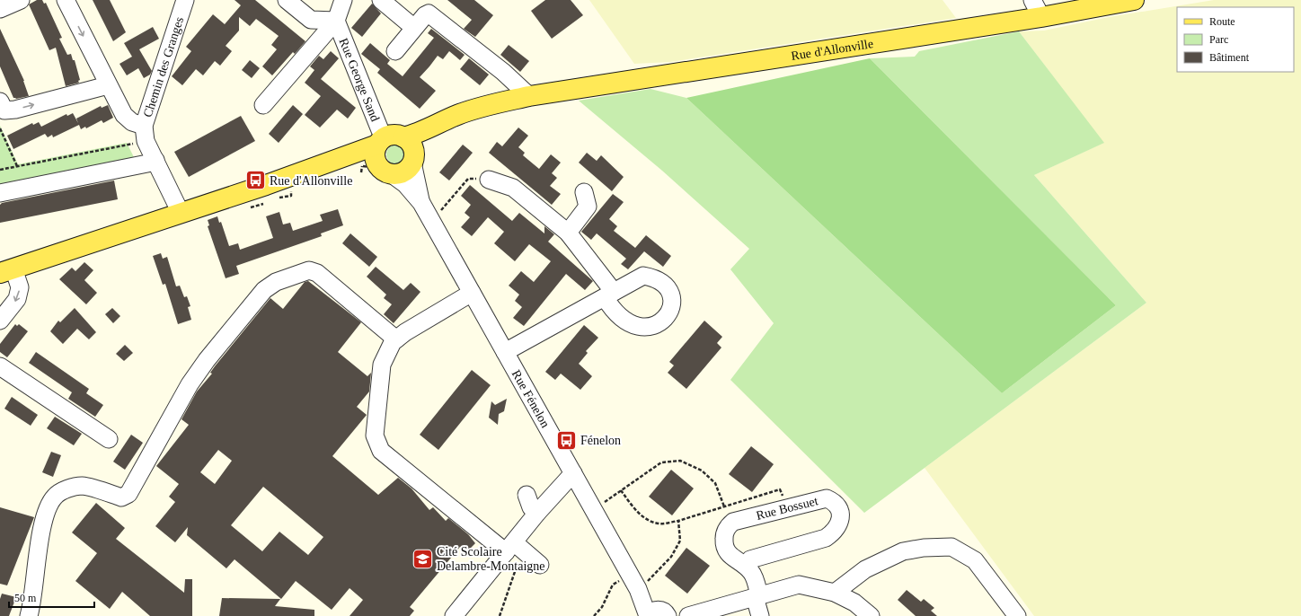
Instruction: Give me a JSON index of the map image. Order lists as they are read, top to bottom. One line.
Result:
{"streets":{"main road":["Rue d'Allonville"],"street":["Chemin des Granges","Rue George Sand","Rue Fénelon","Rue Bossuet"]},"crossings":[["Rue d'Allonville","Rue George Sand"],["Rue d'Allonville","Rue Fénelon"],["Rue George Sand","Rue Fénelon"]],"places":{"bus stop":["Rue d'Allonville","Fénelon"],"school or university":["Cité Scolaire Delambre-Montaigne"]},"legend":["Route","Parc","Bâtiment"],"scale_bar":"50 m"}
